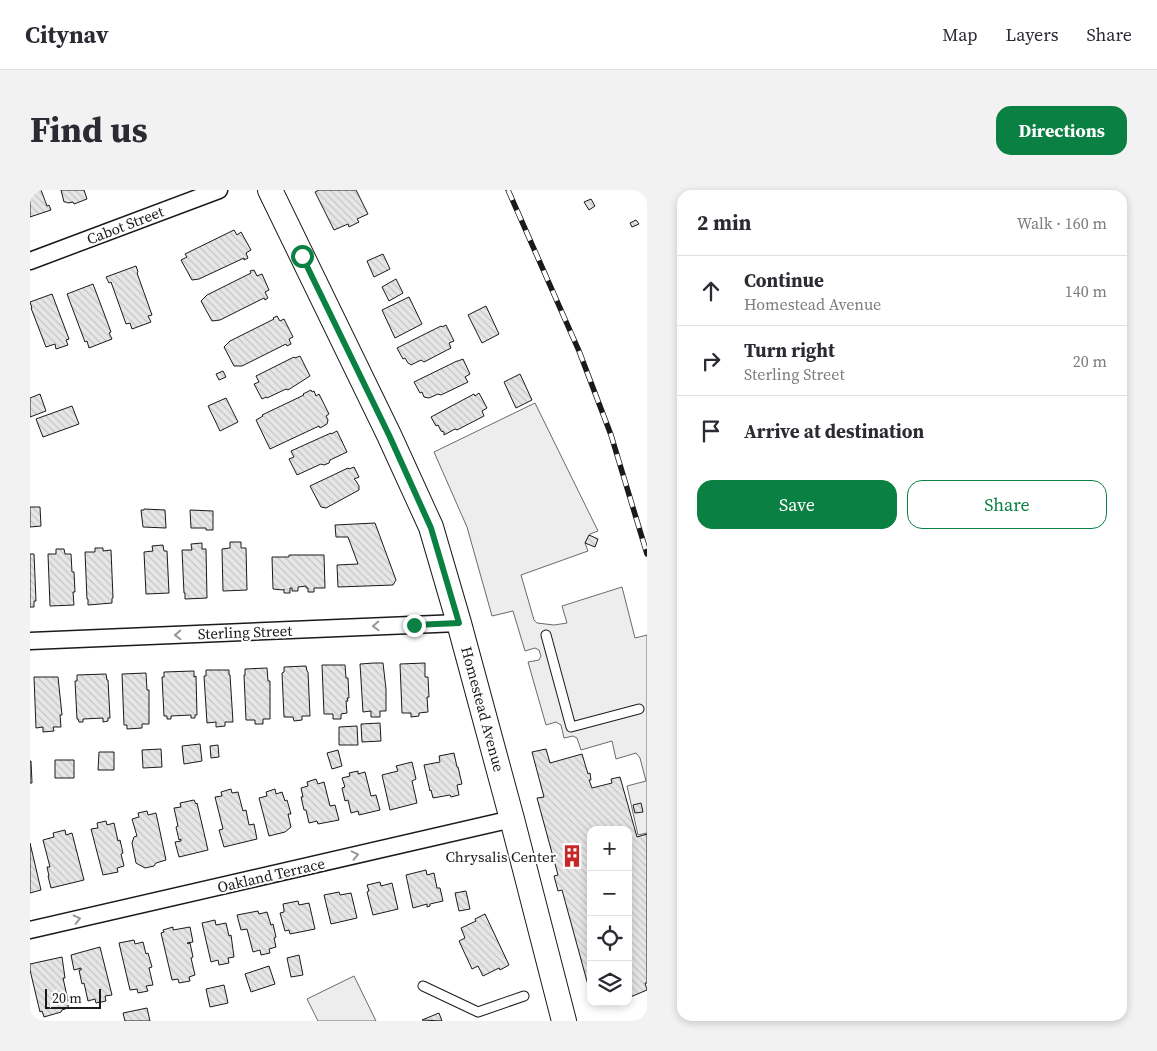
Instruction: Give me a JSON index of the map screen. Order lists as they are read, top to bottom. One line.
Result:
{"streets":{"main road":["Homestead Avenue"],"street":["Cabot Street","Sterling Street","Oakland Terrace"]},"crossings":[["Sterling Street","Homestead Avenue"],["Homestead Avenue","Oakland Terrace"]],"one_way":["Sterling Street","Oakland Terrace"],"places":{"building":["Chrysalis Center"]},"scale_bar":"20 m","page":{"header":"Citynav","nav":["Map","Layers","Share"],"title":"Find us","buttons":["Directions",["Save","Share"]],"heading":["2 min","Walk · 160 m"],"list":[["Continue","Homestead Avenue","140 m"],["Turn right","Sterling Street","20 m"],"Arrive at destination"],"map_buttons":["+","−"],"scale":"20 m"}}
